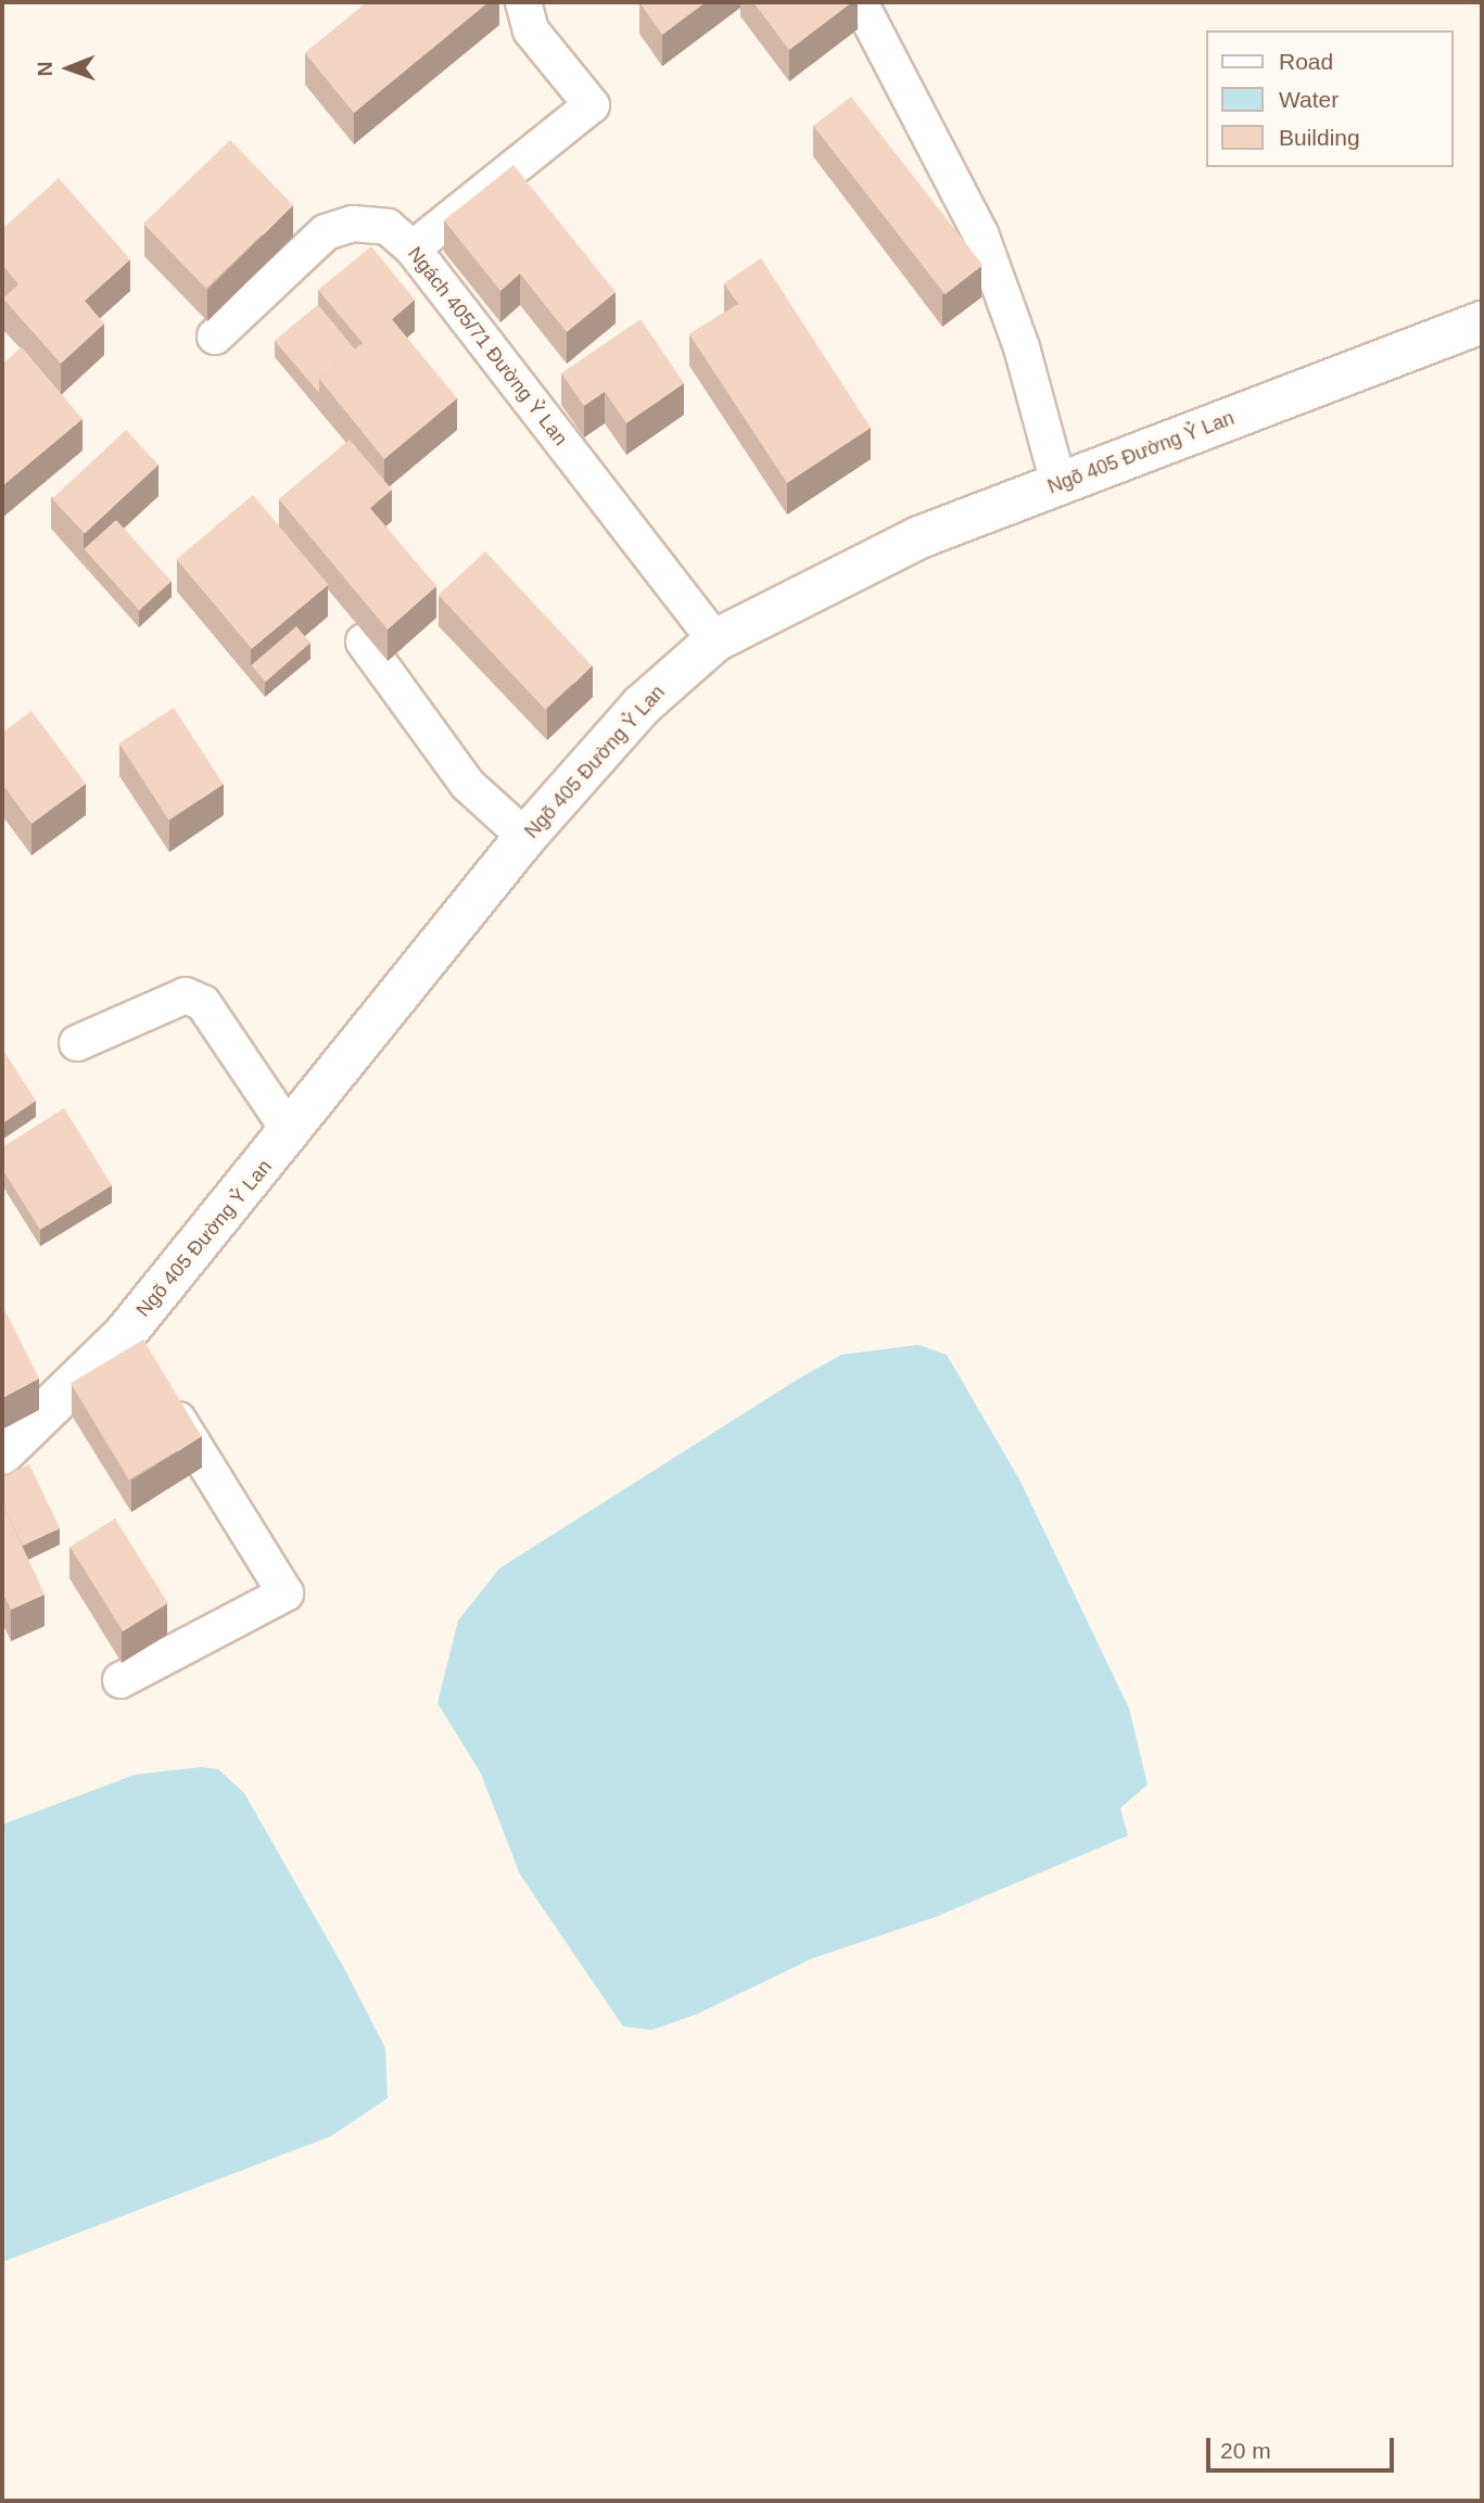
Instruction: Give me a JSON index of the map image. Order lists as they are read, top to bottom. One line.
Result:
{"streets":{"street":["Ngõ 405 Đường Ỷ Lan"],"lane":["Ngách 405/71 Đường Ỷ Lan"]},"crossings":[["Ngách 405/71 Đường Ỷ Lan","Ngõ 405 Đường Ỷ Lan"]],"legend":["Road","Water","Building"],"scale_bar":"20 m","north":"left"}
